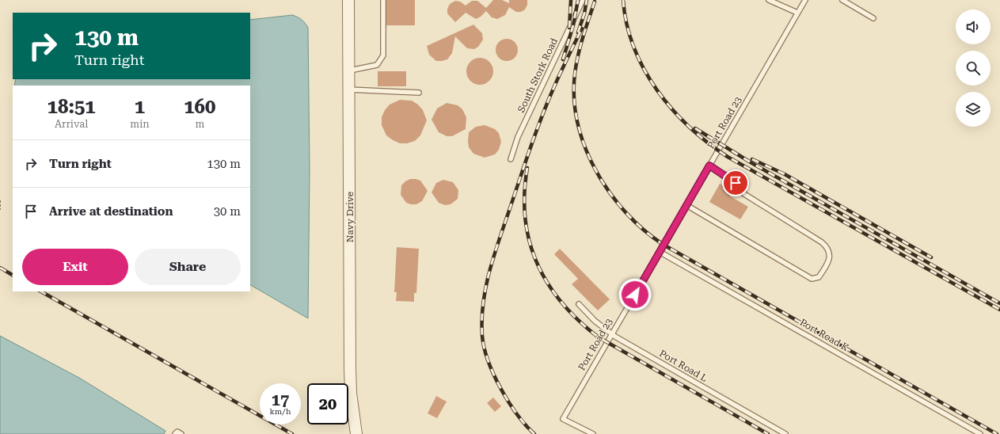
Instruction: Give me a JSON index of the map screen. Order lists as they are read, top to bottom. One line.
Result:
{"streets":{"street":["Navy Drive"],"lane":["South Stork Road","Port Road 23","Port Road K","Port Road L"]},"crossings":[["Port Road 23","Port Road K"],["Port Road 23","Port Road L"]],"page":{"turn":["130 m","Turn right"],"eta":["18:51","Arrival","1","min","160","m"],"list":[{"name":"Turn right","value":"130 m"},{"name":"Arrive at destination","value":"30 m"}],"buttons":["Exit","Share"],"speed":"17 km/h","limit":"20"}}
